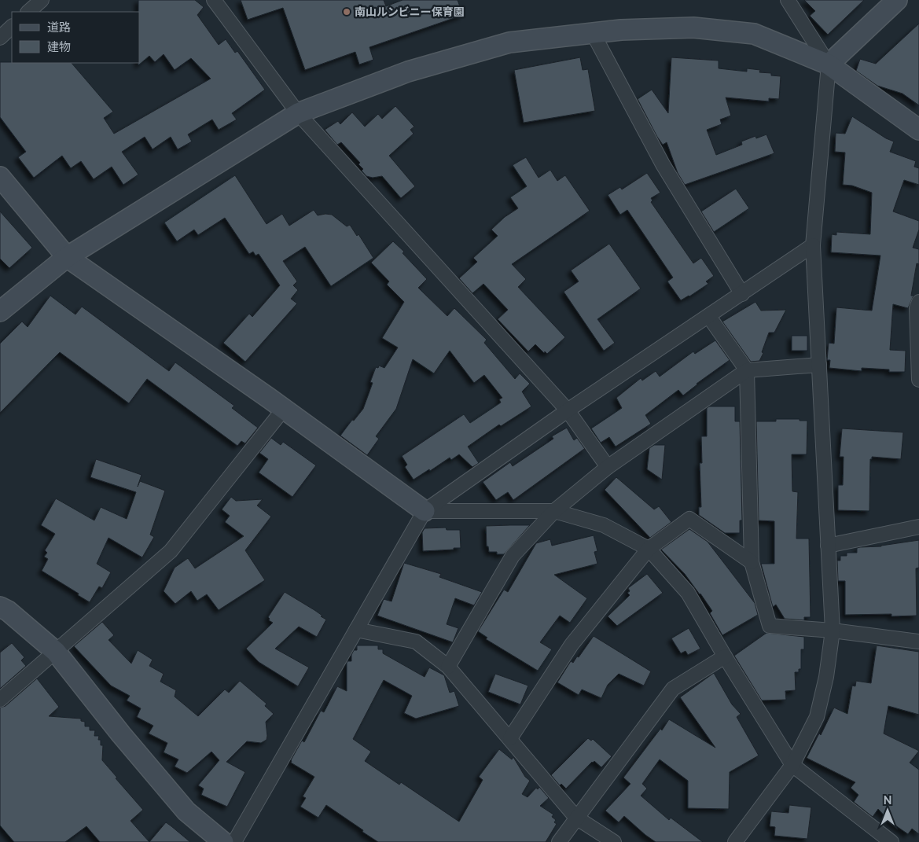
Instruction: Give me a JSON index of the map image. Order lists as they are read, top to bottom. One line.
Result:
{"places":["南山ルンビニー保育園"],"legend":["道路","建物"],"north":"top"}
